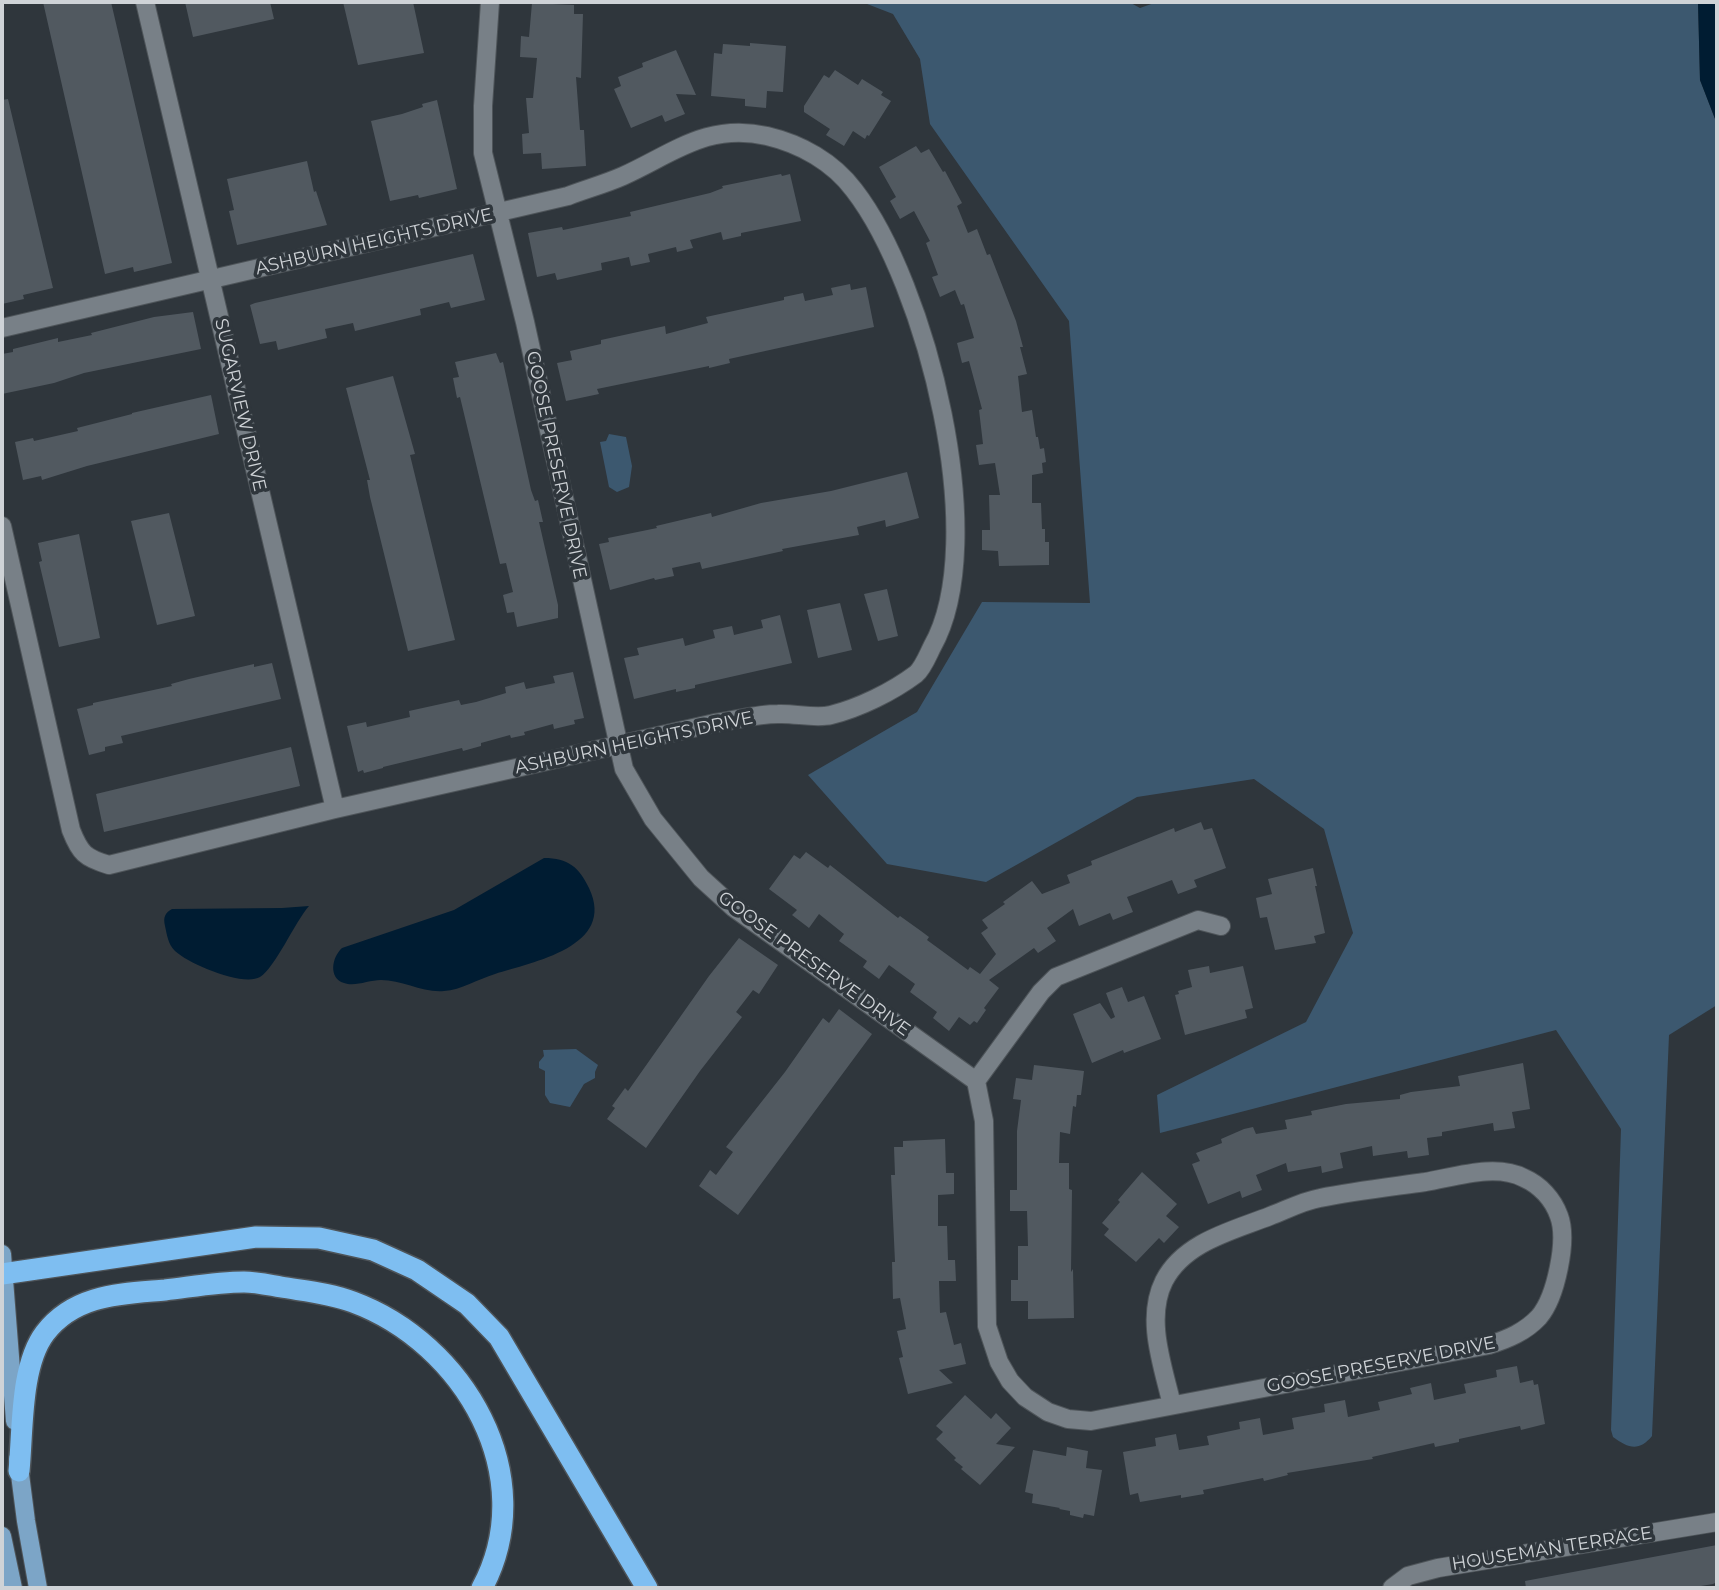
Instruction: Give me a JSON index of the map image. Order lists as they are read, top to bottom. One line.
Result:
{"streets":{"street":["ASHBURN HEIGHTS DRIVE","SUGARVIEW DRIVE","GOOSE PRESERVE DRIVE","HOUSEMAN TERRACE"]},"crossings":[["ASHBURN HEIGHTS DRIVE","SUGARVIEW DRIVE"],["ASHBURN HEIGHTS DRIVE","GOOSE PRESERVE DRIVE"]]}
